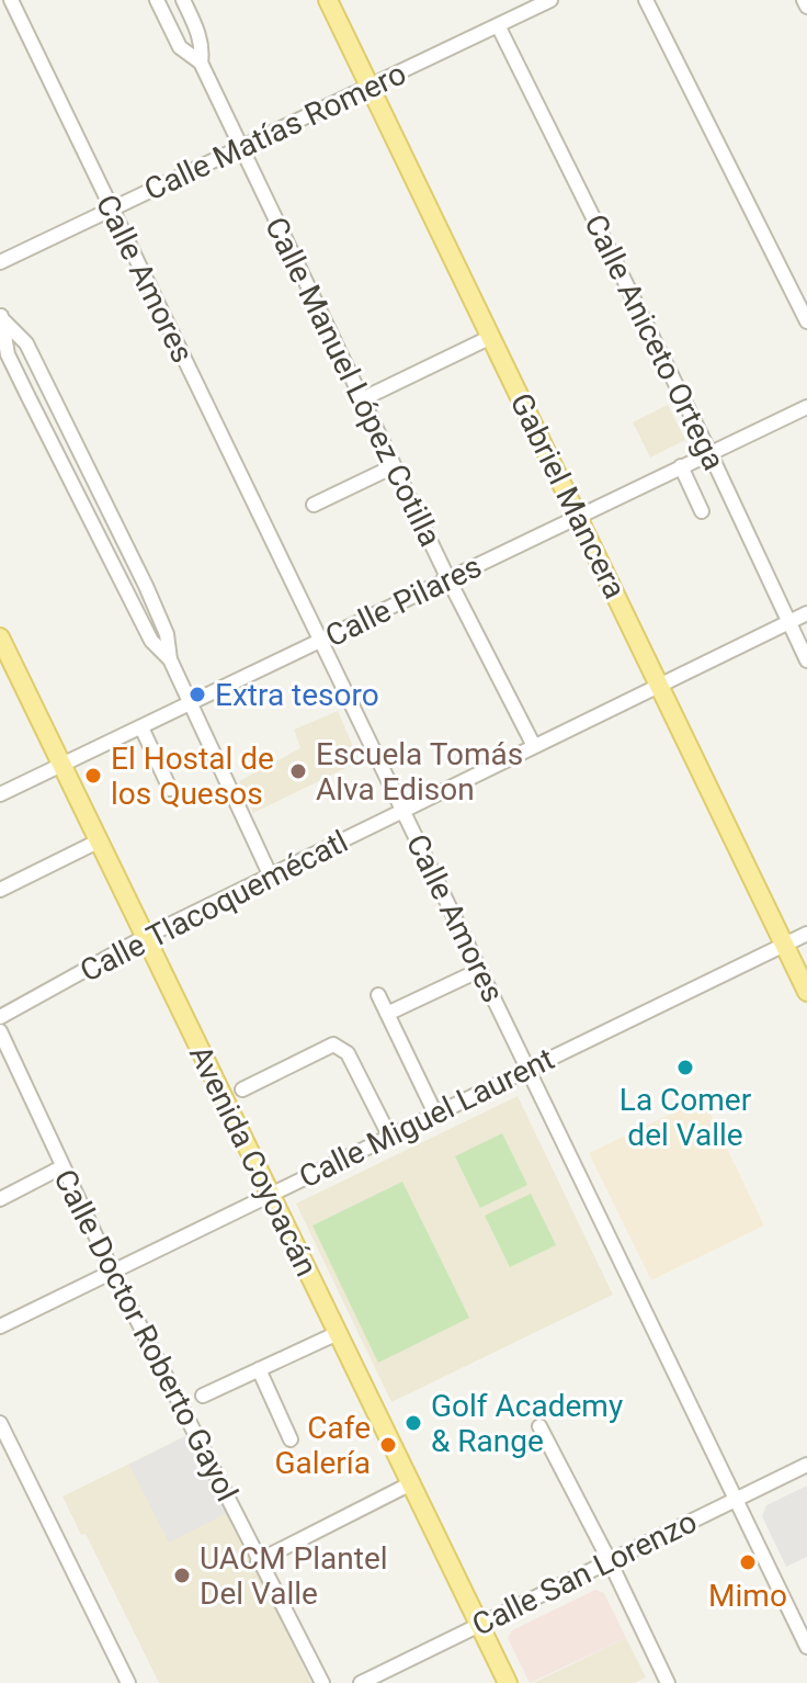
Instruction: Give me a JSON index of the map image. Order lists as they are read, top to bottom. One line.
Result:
{"streets":{"main road":["Gabriel Mancera","Avenida Coyoacán"],"street":["Calle Matías Romero","Calle Amores","Calle Aniceto Ortega","Calle Manuel López Cotilla","Calle Pilares","Calle Tlacoquemécatl","Calle Miguel Laurent","Calle Doctor Roberto Gayol","Calle San Lorenzo"]},"crossings":[["Calle Matías Romero","Calle Amores"],["Calle Matías Romero","Calle Aniceto Ortega"],["Calle Matías Romero","Calle Manuel López Cotilla"],["Calle Matías Romero","Gabriel Mancera"],["Calle Amores","Calle Pilares"],["Calle Amores","Calle Tlacoquemécatl"],["Calle Amores","Calle Miguel Laurent"],["Calle Amores","Calle San Lorenzo"],["Calle Aniceto Ortega","Calle Pilares"],["Calle Aniceto Ortega","Calle Tlacoquemécatl"],["Calle Manuel López Cotilla","Calle Pilares"],["Calle Manuel López Cotilla","Calle Tlacoquemécatl"],["Gabriel Mancera","Calle Pilares"],["Gabriel Mancera","Calle Tlacoquemécatl"],["Gabriel Mancera","Calle Miguel Laurent"],["Calle Pilares","Avenida Coyoacán"],["Calle Tlacoquemécatl","Avenida Coyoacán"],["Calle Miguel Laurent","Avenida Coyoacán"],["Calle Miguel Laurent","Calle Doctor Roberto Gayol"],["Avenida Coyoacán","Calle San Lorenzo"]],"places":["Extra tesoro","Escuela Tomás Alva Edison","El Hostal de los Quesos","La Comer del Valle","Golf Academy & Range","Cafe Galería","Mimo","UACM Plantel Del Valle"]}
